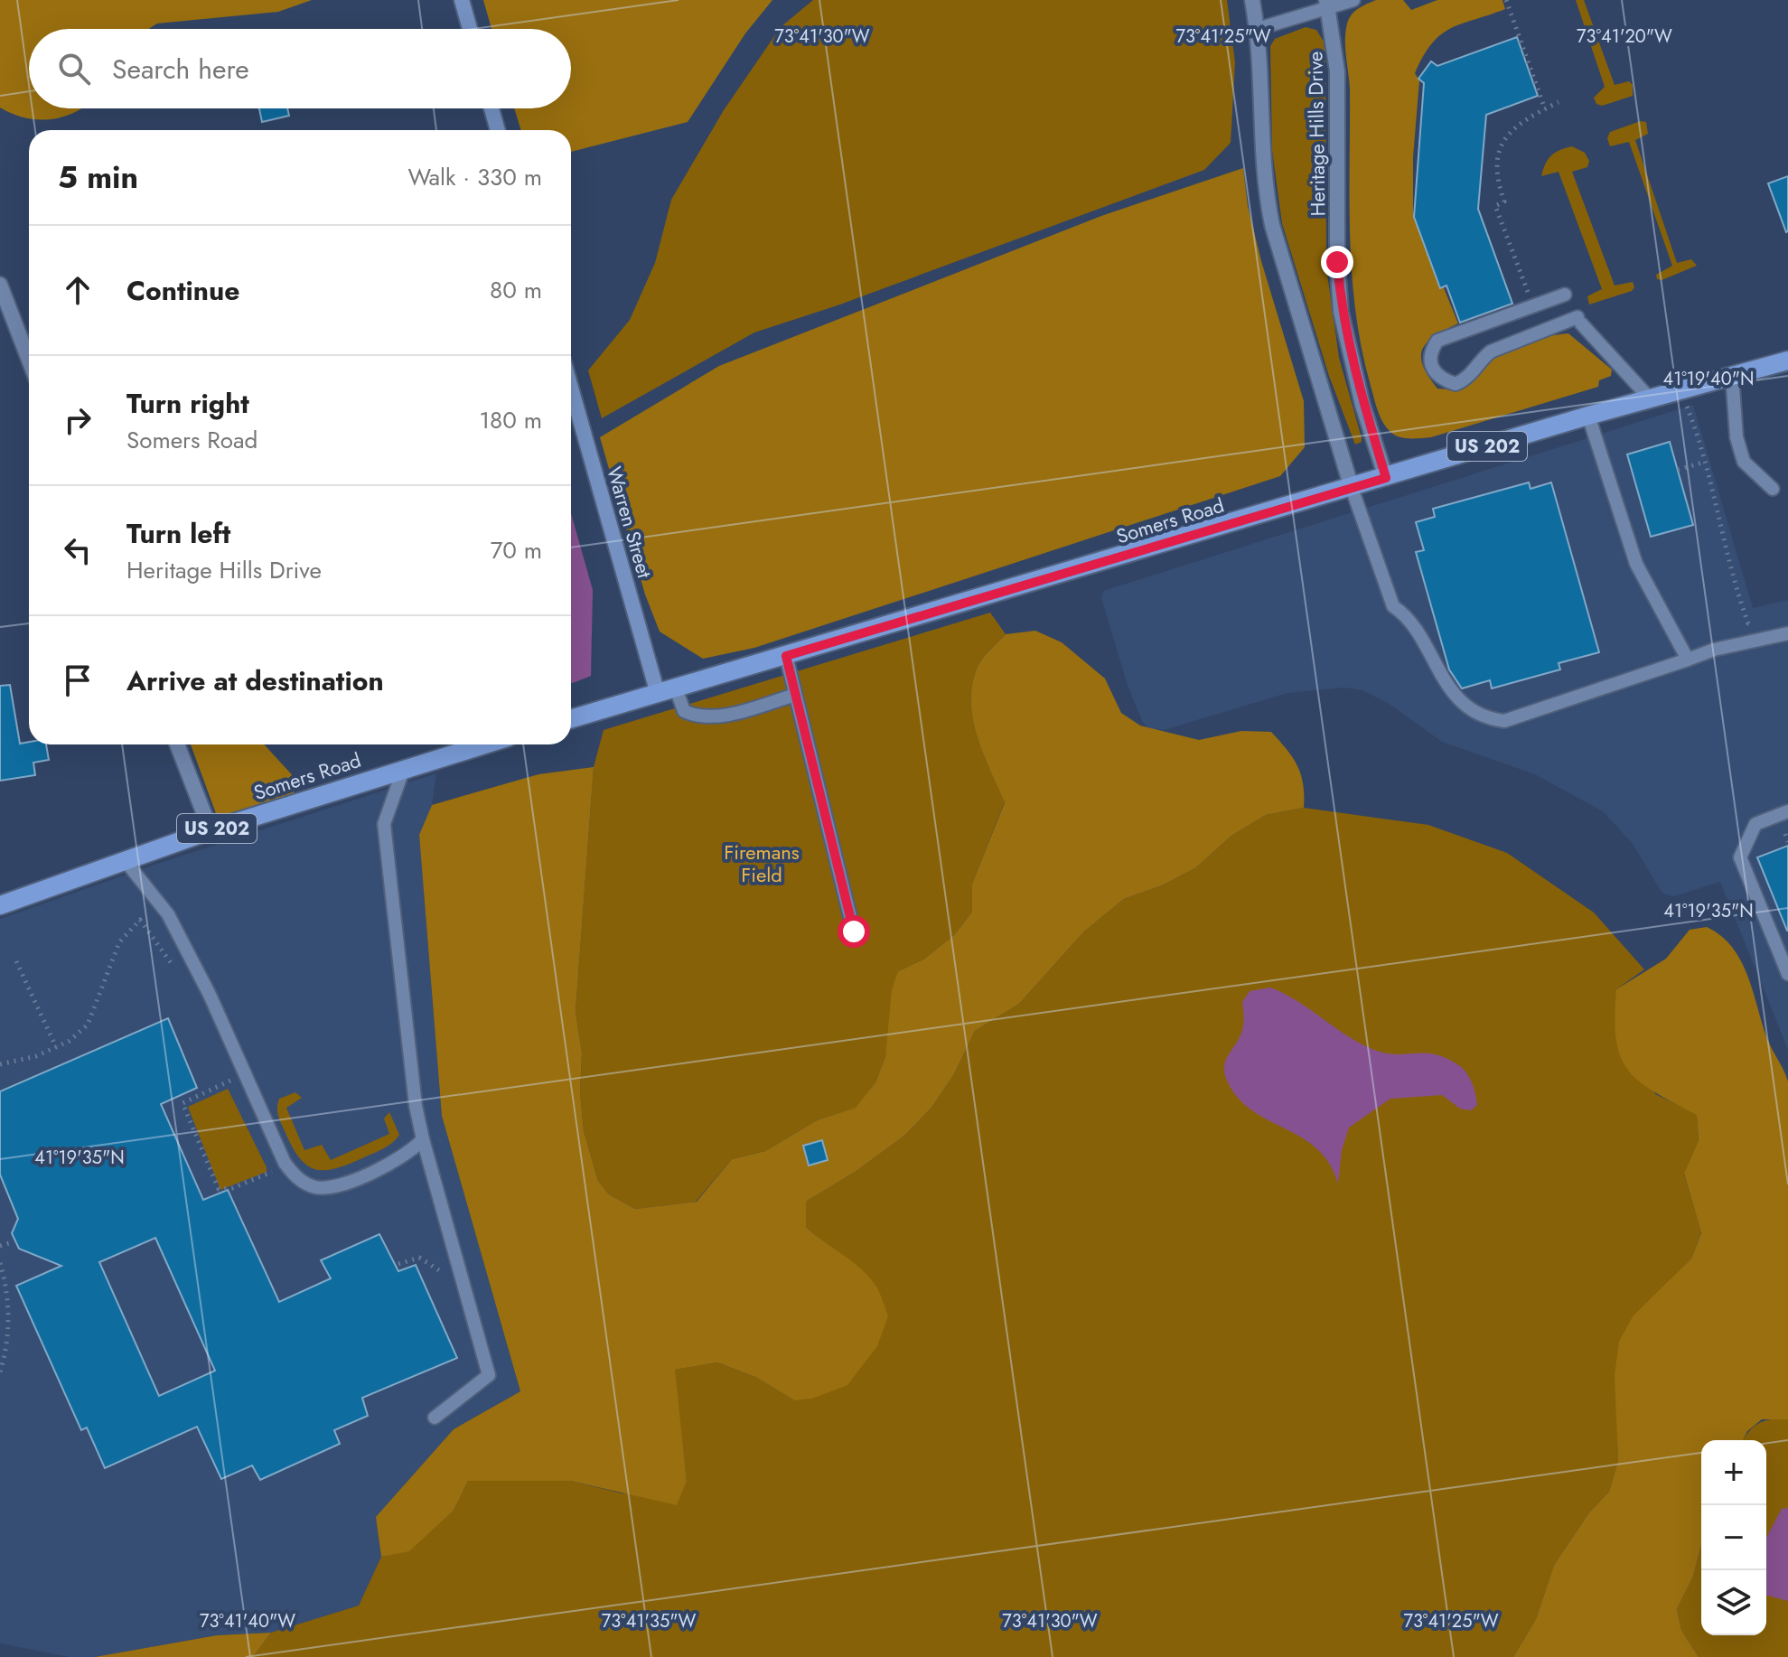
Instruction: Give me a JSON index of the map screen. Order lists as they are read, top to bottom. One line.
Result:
{"streets":{"main road":["US 202","Somers Road"],"street":["Heritage Hills Drive","Warren Street"]},"crossings":[["Heritage Hills Drive","Somers Road"],["Somers Road","Warren Street"]],"parks":["Firemans Field"],"page":{"search":"Search here","heading":["5 min","Walk · 330 m"],"list":[["Continue","80 m"],["Turn right","Somers Road","180 m"],["Turn left","Heritage Hills Drive","70 m"],"Arrive at destination"],"map_buttons":["+","−"]},"coordinates":["73°41'30\"W","73°41'25\"W","73°41'20\"W","41°19'40\"N","41°19'35\"N","73°41'40\"W","73°41'35\"W"]}
